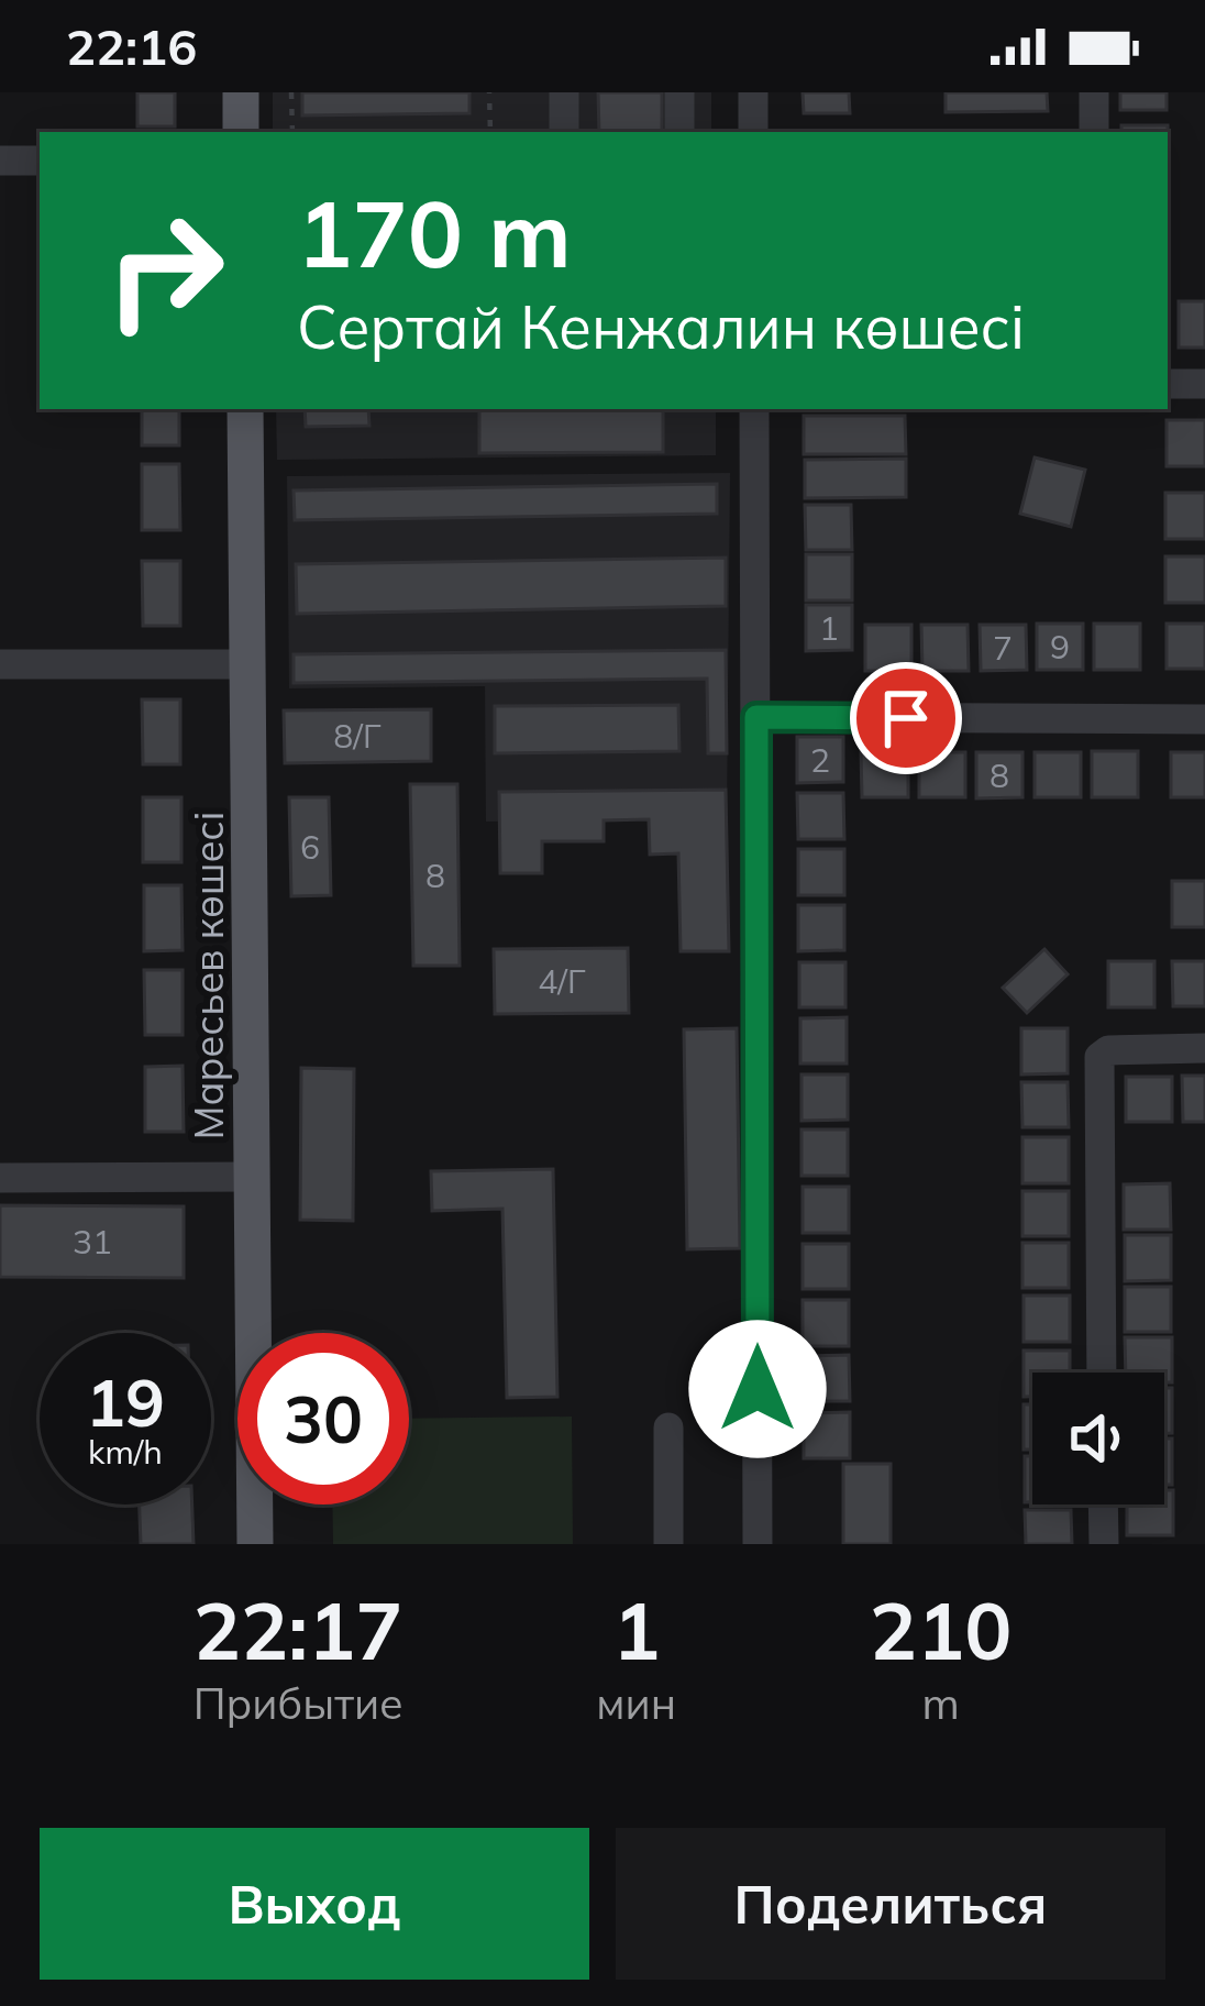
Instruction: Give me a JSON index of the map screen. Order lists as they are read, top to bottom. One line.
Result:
{"streets":{"main road":["Маресьев көшесі"]},"house_numbers":["1","9","7","8/Г","2","8","6","8","4/Г","31"],"page":{"status":"22:16","turn":["170 m","Сертай Кенжалин көшесі"],"speed":"19 km/h","limit":"30","eta":["22:17","Прибытие","1","мин","210","m"],"buttons":["Выход","Поделиться"]}}
